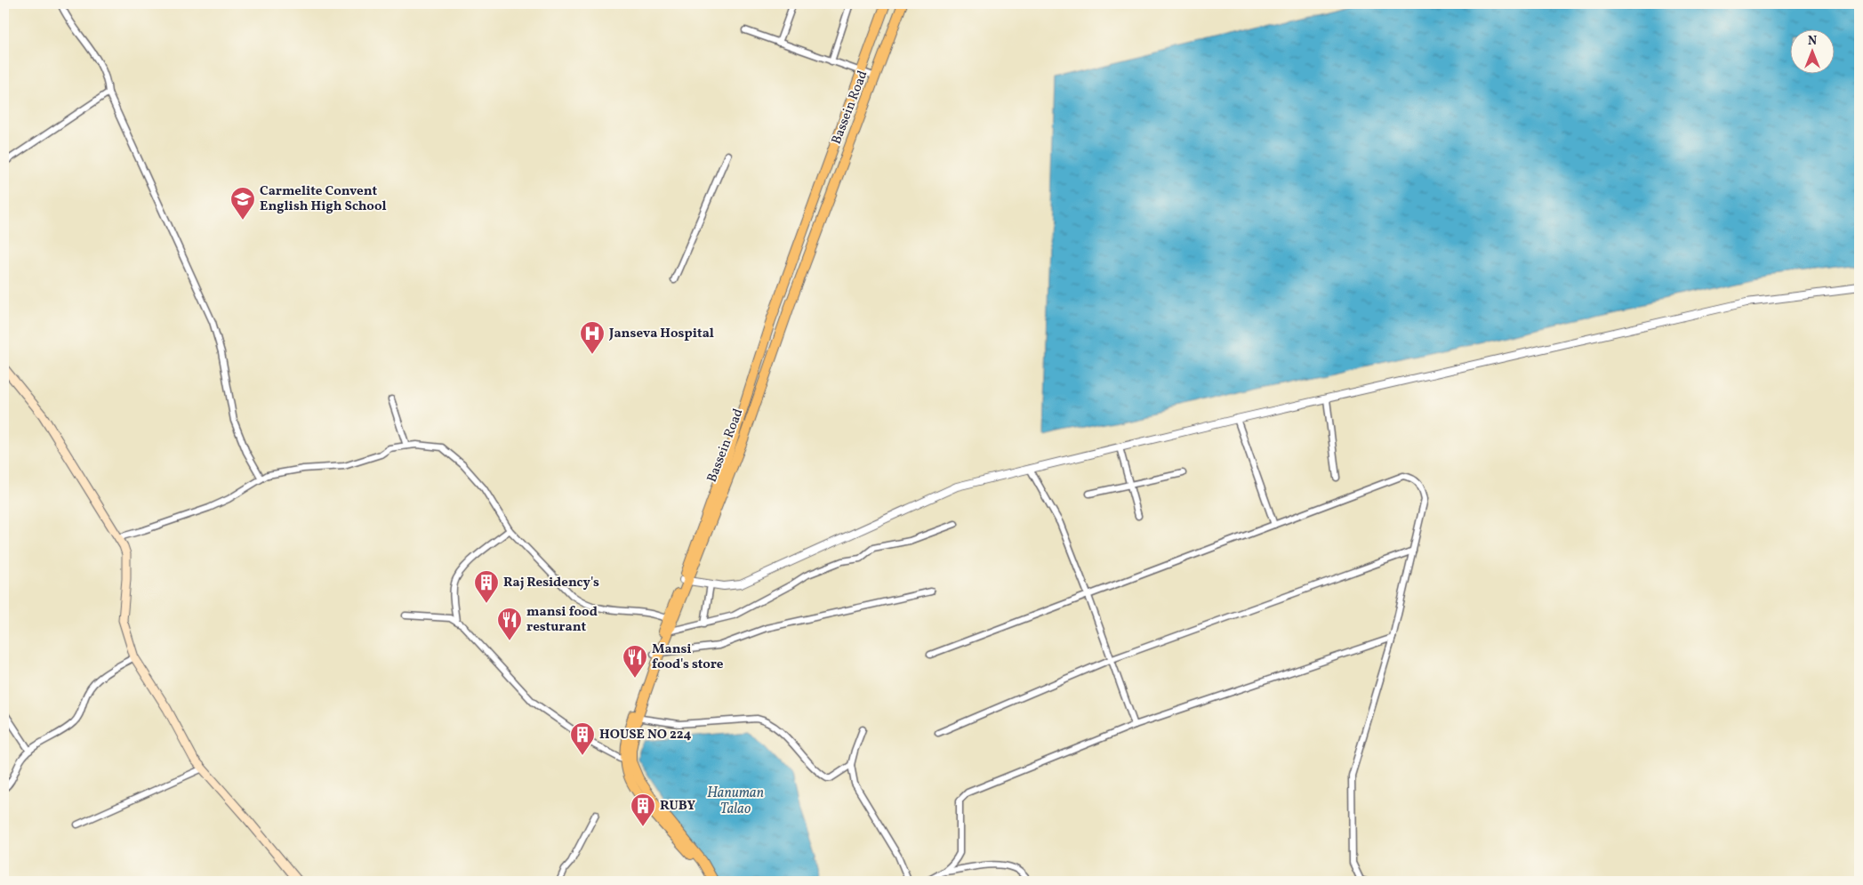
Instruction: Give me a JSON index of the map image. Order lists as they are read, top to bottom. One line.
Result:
{"streets":{"main road":["Bassein Road"]},"water":["Hanuman Talao"],"places":{"school or university":["Carmelite Convent English High School"],"hospital":["Janseva Hospital"],"building":["Raj Residency's","HOUSE NO 224","RUBY"],"restaurant":["mansi food resturant","Mansi food's store"]},"north":"top"}
